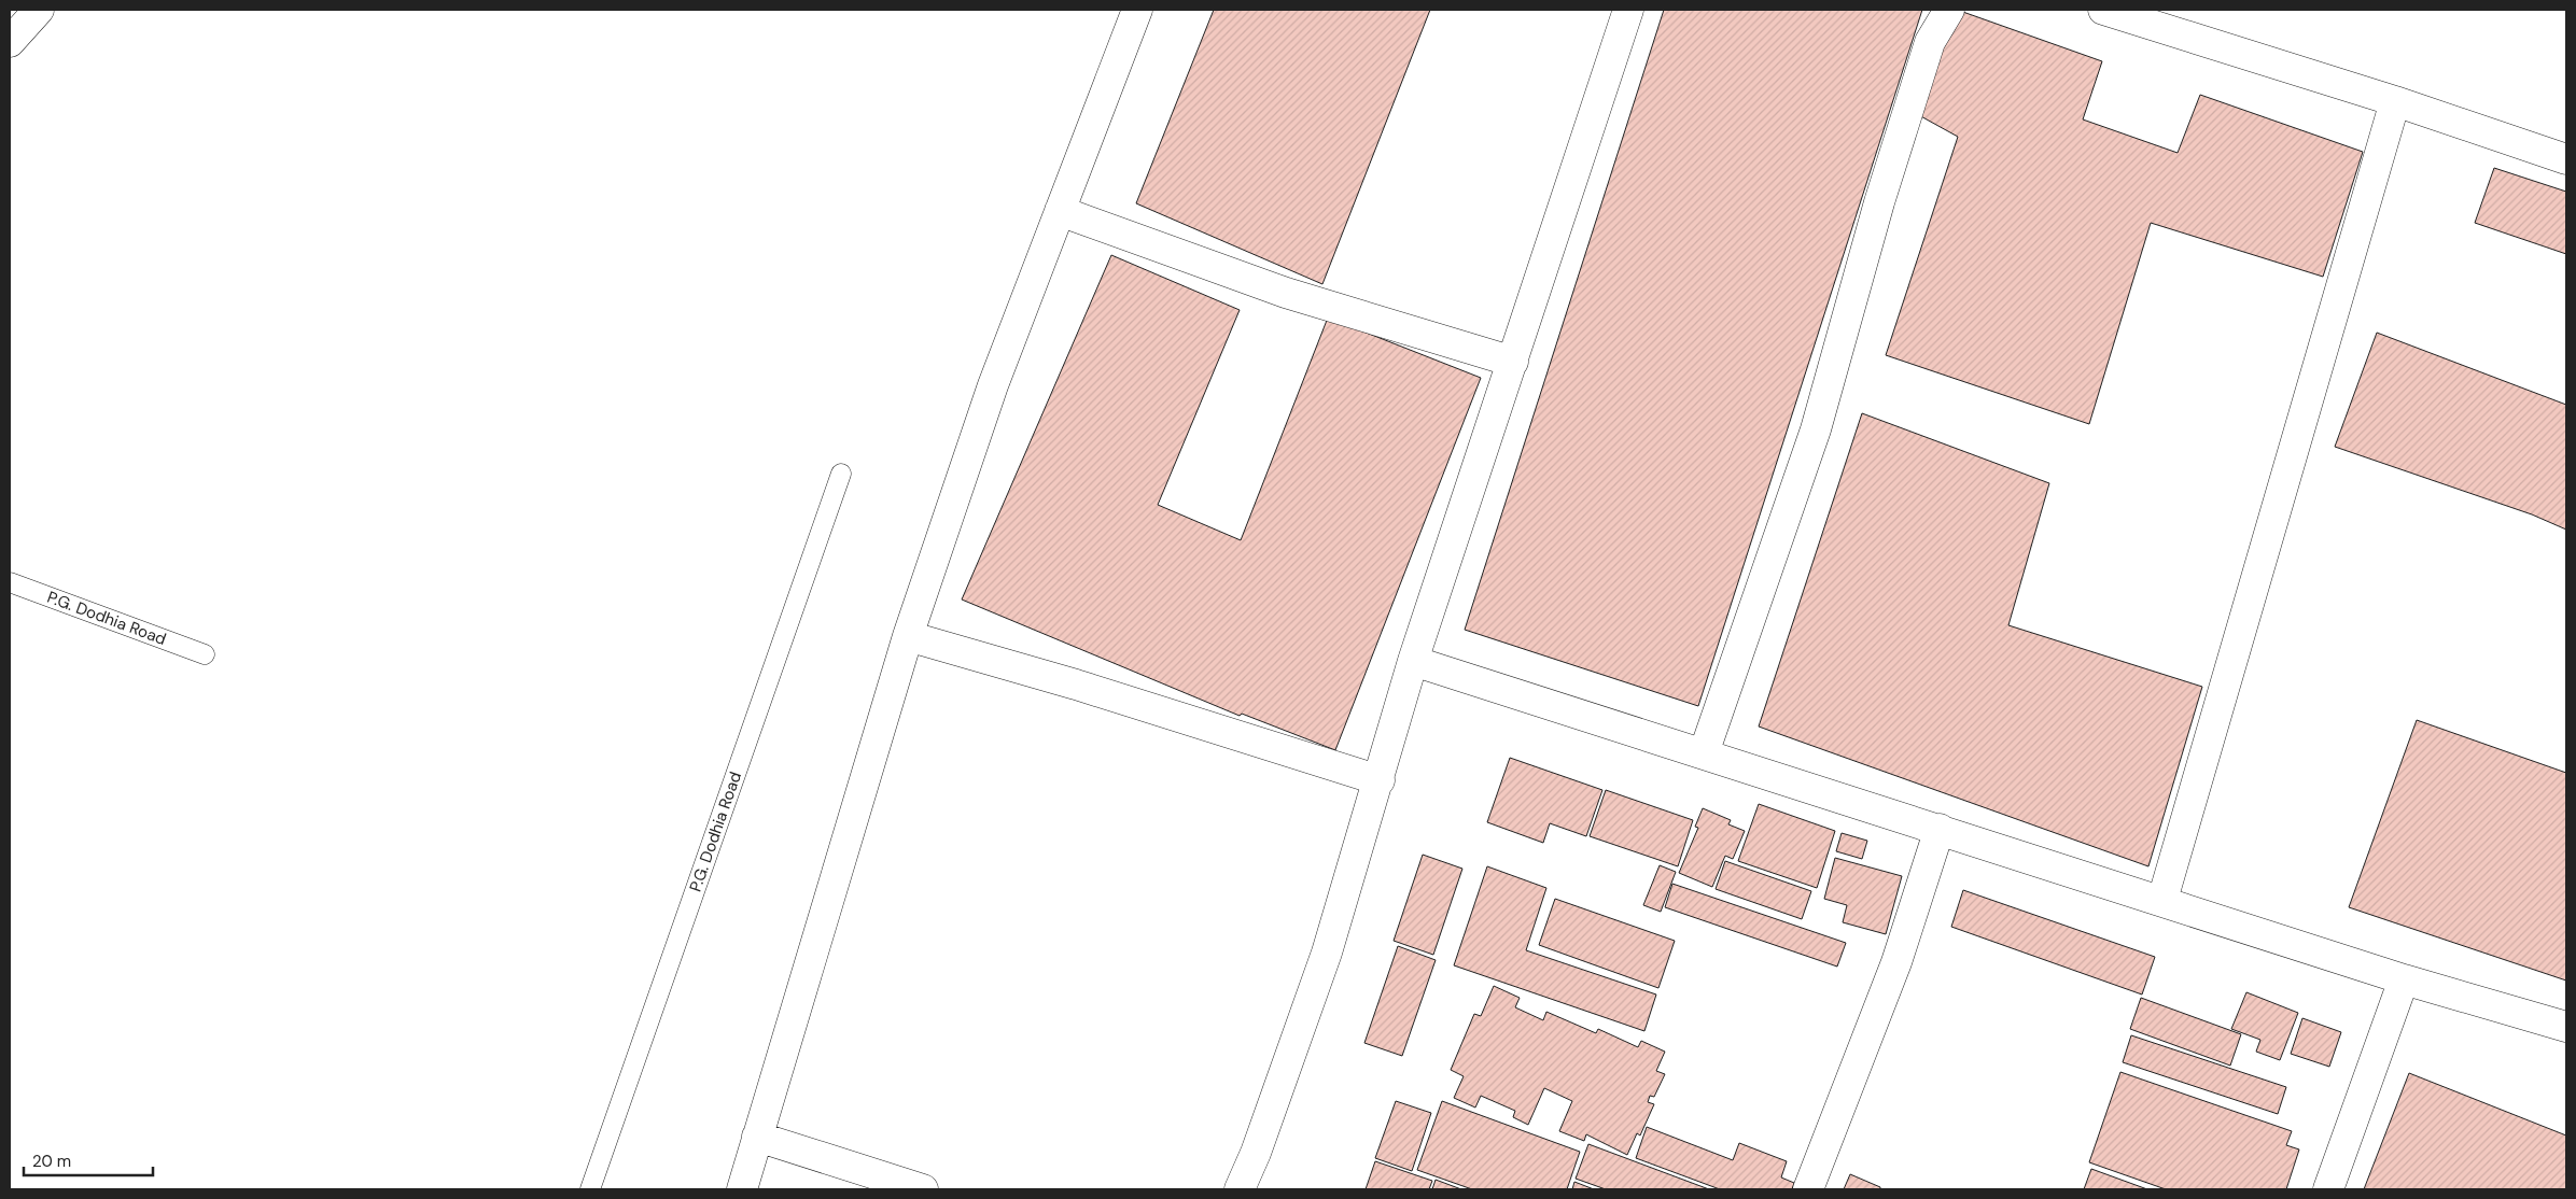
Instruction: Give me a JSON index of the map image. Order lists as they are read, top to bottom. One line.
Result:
{"streets":{"lane":["P.G. Dodhia Road"]},"scale_bar":"20 m"}
